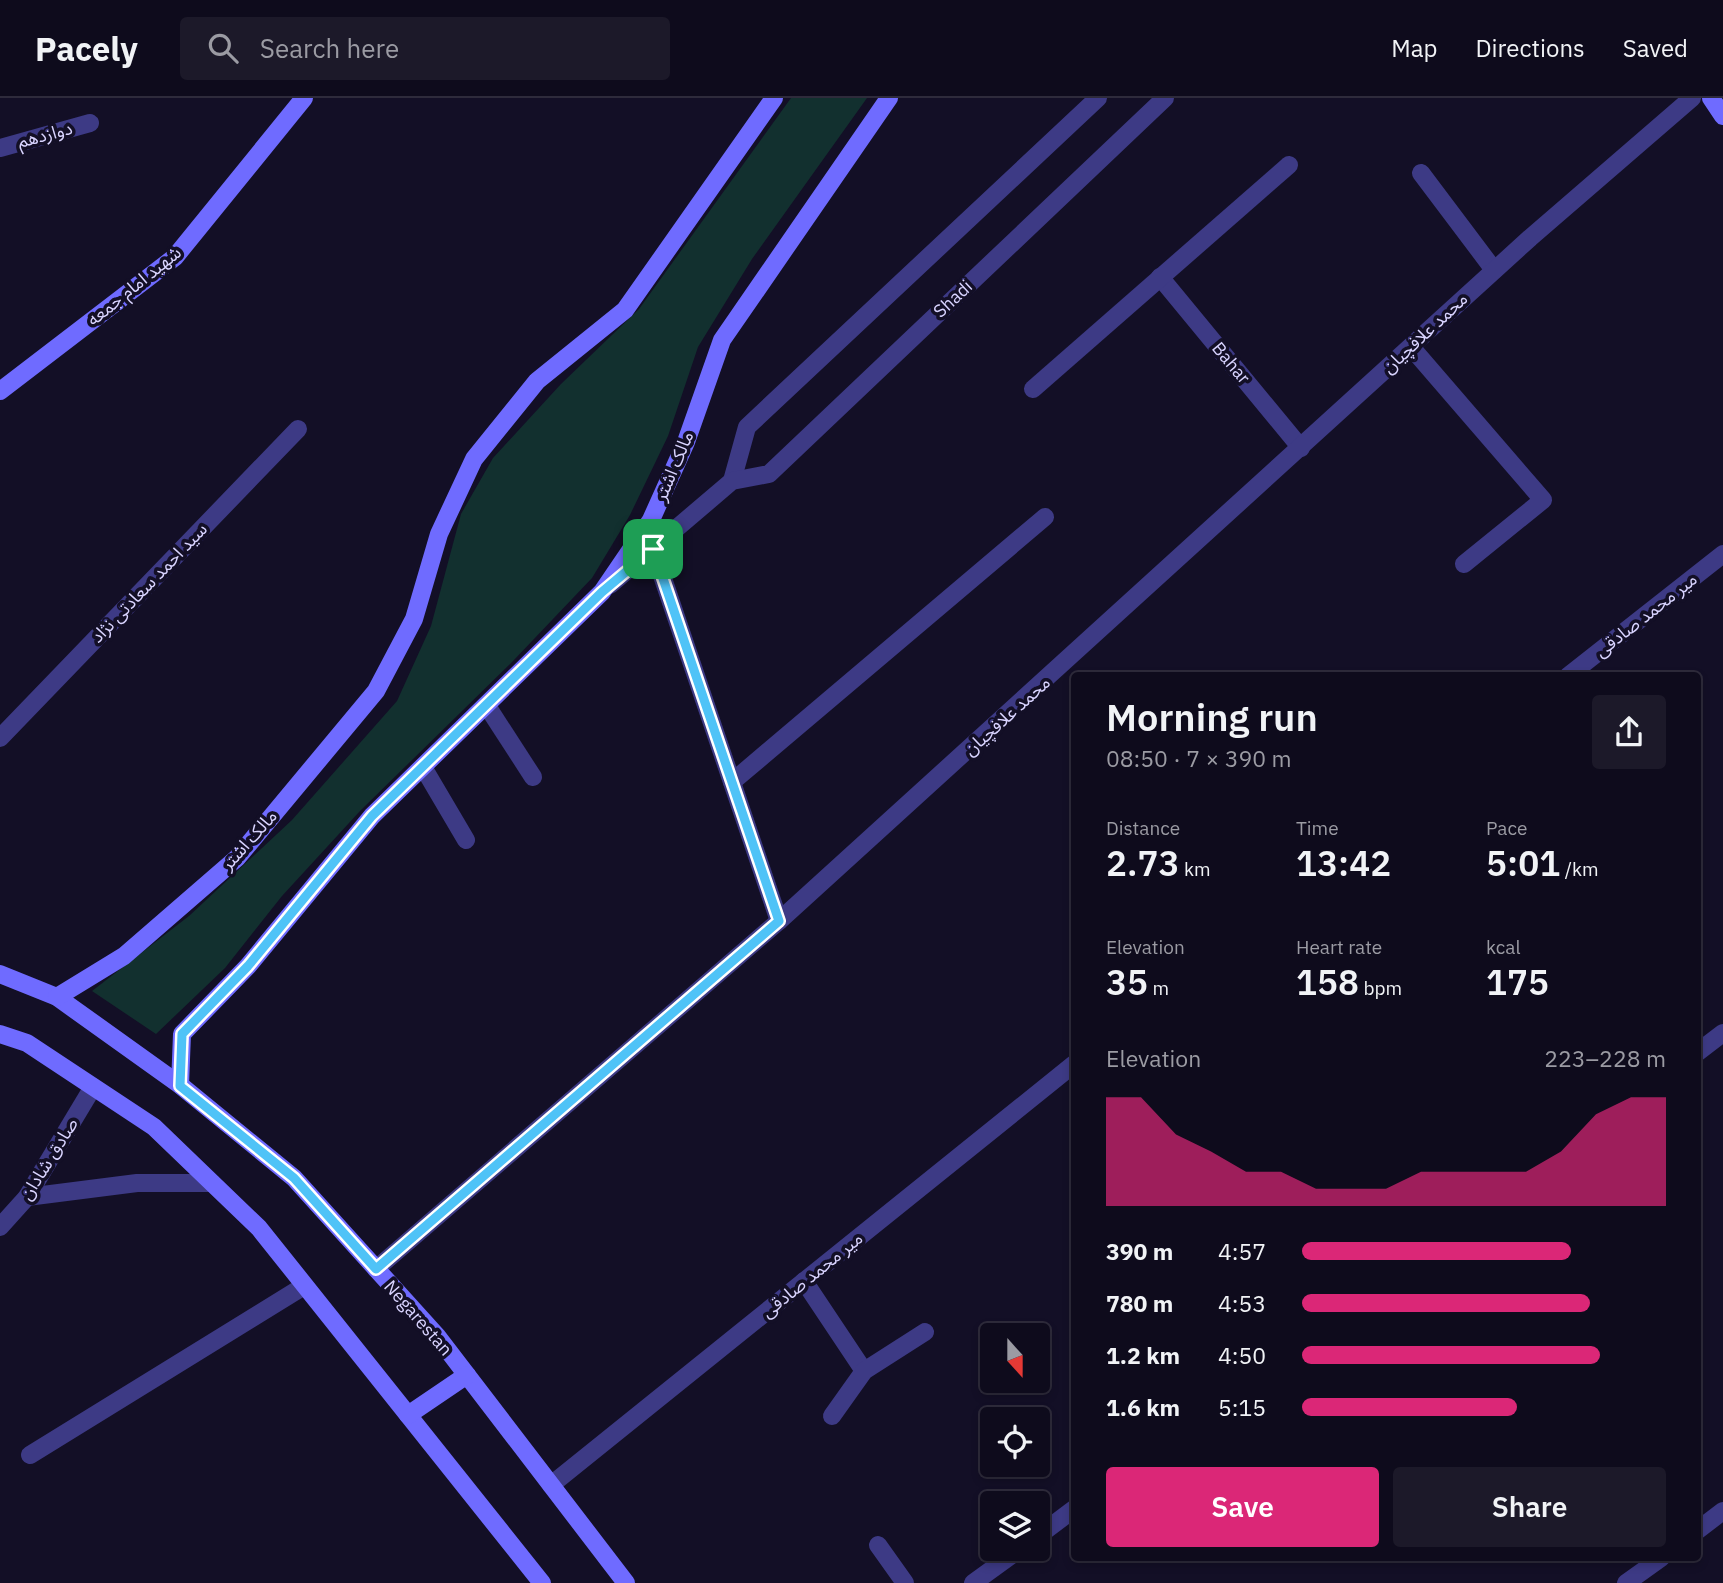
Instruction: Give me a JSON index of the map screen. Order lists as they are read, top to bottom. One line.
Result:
{"streets":{"street":["دوازدهم","شهید امام جمعه","Shadi","محمد علافچیان","Bahar","مالک اشتر","سید احمد سعادتی نژاد","میر محمد صادقی","صادق شادان","Negarestan"]},"crossings":[["محمد علافچیان","Bahar"],["محمد علافچیان","Negarestan"],["مالک اشتر","Negarestan"],["میر محمد صادقی","Negarestan"]],"north":"bottom","page":{"header":"Pacely","search":"Search here","nav":["Map","Directions","Saved"],"heading":["Morning run","08:50 · 7 × 390 m"],"stats":[["Distance","2.73 km"],["Time","13:42"],["Pace","5:01 /km"],["Elevation","35 m"],["Heart rate","158 bpm"],["kcal","175"]],"chart":["Elevation","223–228 m"],"list":[{"name":"390 m","note":"4:57"},{"name":"780 m","note":"4:53"},{"name":"1.2 km","note":"4:50"},{"name":"1.6 km","note":"5:15"}],"buttons":["Save","Share"]}}
